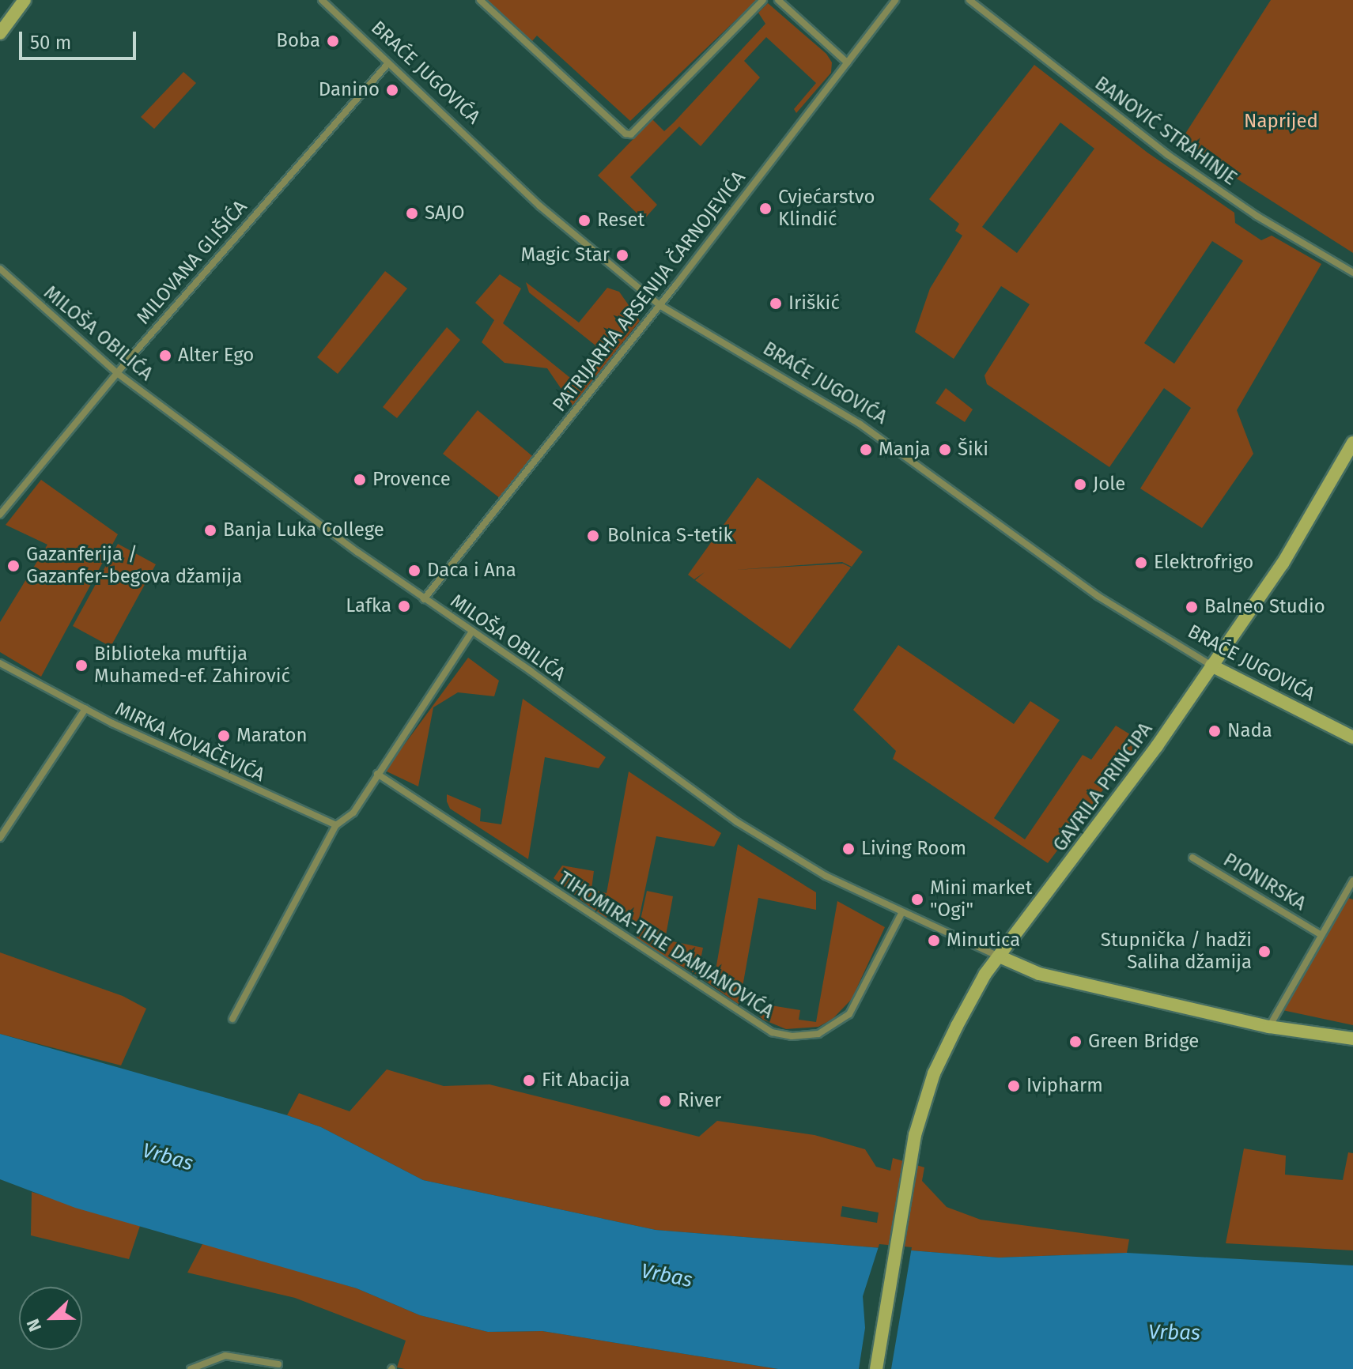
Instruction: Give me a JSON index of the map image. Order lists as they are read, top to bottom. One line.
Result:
{"streets":{"main road":["BRAĆE JUGOVIĆA","GAVRILA PRINCIPA"],"street":["BANOVIĆ STRAHINJE","MILOVANA GLIŠIĆA","PATRIJARHA ARSENIJA ČARNOJEVIĆA","MILOŠA OBILIĆA","MIRKA KOVAČEVIĆA","PIONIRSKA","TIHOMIRA-TIHE DAMJANOVIĆA"]},"crossings":[["BRAĆE JUGOVIĆA","MILOVANA GLIŠIĆA"],["BRAĆE JUGOVIĆA","PATRIJARHA ARSENIJA ČARNOJEVIĆA"],["BRAĆE JUGOVIĆA","GAVRILA PRINCIPA"],["MILOVANA GLIŠIĆA","MILOŠA OBILIĆA"],["PATRIJARHA ARSENIJA ČARNOJEVIĆA","MILOŠA OBILIĆA"],["MILOŠA OBILIĆA","GAVRILA PRINCIPA"],["MILOŠA OBILIĆA","TIHOMIRA-TIHE DAMJANOVIĆA"]],"water":["Vrbas"],"parks":["Naprijed"],"places":["Boba","Danino","Cvjećarstvo Klindić","SAJO","Reset","Magic Star","Iriškić","Alter Ego","Manja","Šiki","Provence","Jole","Banja Luka College","Bolnica S-tetik","Elektrofrigo","Gazanferija / Gazanfer-begova džamija","Daca i Ana","Lafka","Balneo Studio","Biblioteka muftija Muhamed-ef. Zahirović","Nada","Maraton","Living Room","Mini market \"Ogi\"","Minutica","Stupnička / hadži Saliha džamija","Green Bridge","Fit Abacija","Ivipharm","River"],"scale_bar":"50 m","north":"left"}
